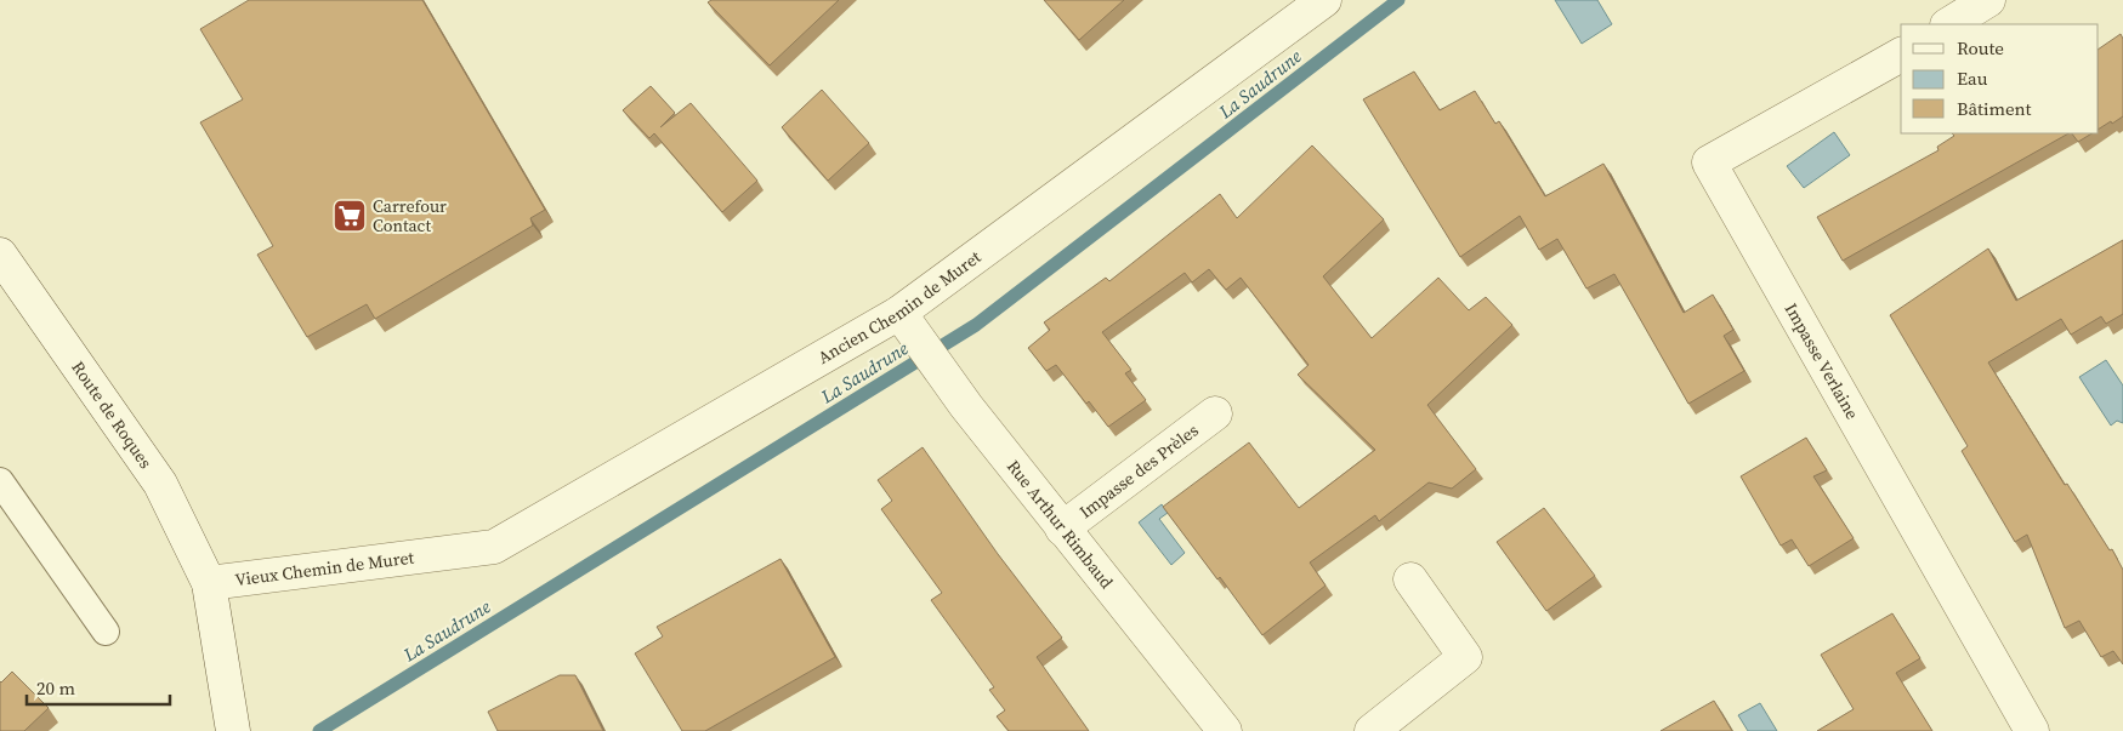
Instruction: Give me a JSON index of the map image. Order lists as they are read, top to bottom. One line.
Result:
{"streets":{"street":["Ancien Chemin de Muret","Impasse Verlaine","Route de Roques","Impasse des Prèles","Rue Arthur Rimbaud","Vieux Chemin de Muret"]},"crossings":[["Ancien Chemin de Muret","Rue Arthur Rimbaud"],["Ancien Chemin de Muret","Vieux Chemin de Muret"],["Route de Roques","Vieux Chemin de Muret"],["Impasse des Prèles","Rue Arthur Rimbaud"]],"water":["La Saudrune"],"places":{"supermarket":["Carrefour Contact"]},"legend":["Route","Eau","Bâtiment"],"scale_bar":"20 m"}
